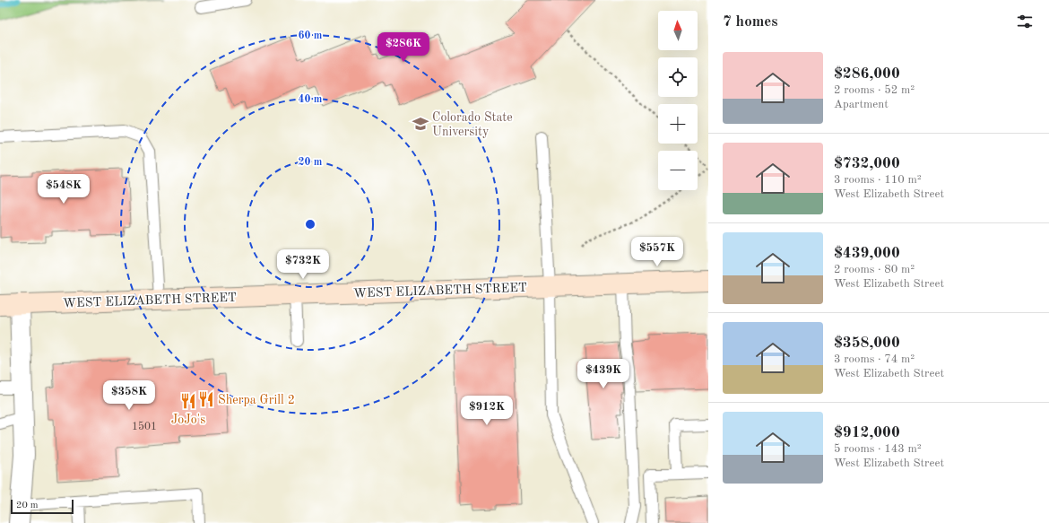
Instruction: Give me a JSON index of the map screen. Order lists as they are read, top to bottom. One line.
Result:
{"streets":{"main road":["WEST ELIZABETH STREET"]},"places":{"school or university":["Colorado State University"],"restaurant":["Sherpa Grill 2","JoJo's"]},"house_numbers":["1501"],"scale_bar":"20 m","north":"top","page":{"heading":"7 homes","map_buttons":["+","−"],"price":["$286K","$548K","$557K","$732K","$439K","$358K","$912K"],"list":[{"name":"$286,000","note":"2 rooms · 52 m² · Apartment"},{"name":"$732,000","note":"3 rooms · 110 m² · West Elizabeth Street"},{"name":"$439,000","note":"2 rooms · 80 m² · West Elizabeth Street"},{"name":"$358,000","note":"3 rooms · 74 m² · West Elizabeth Street"},{"name":"$912,000","note":"5 rooms · 143 m² · West Elizabeth Street"}],"scale":"20 m"},"rings":["60 m","40 m","20 m"]}
